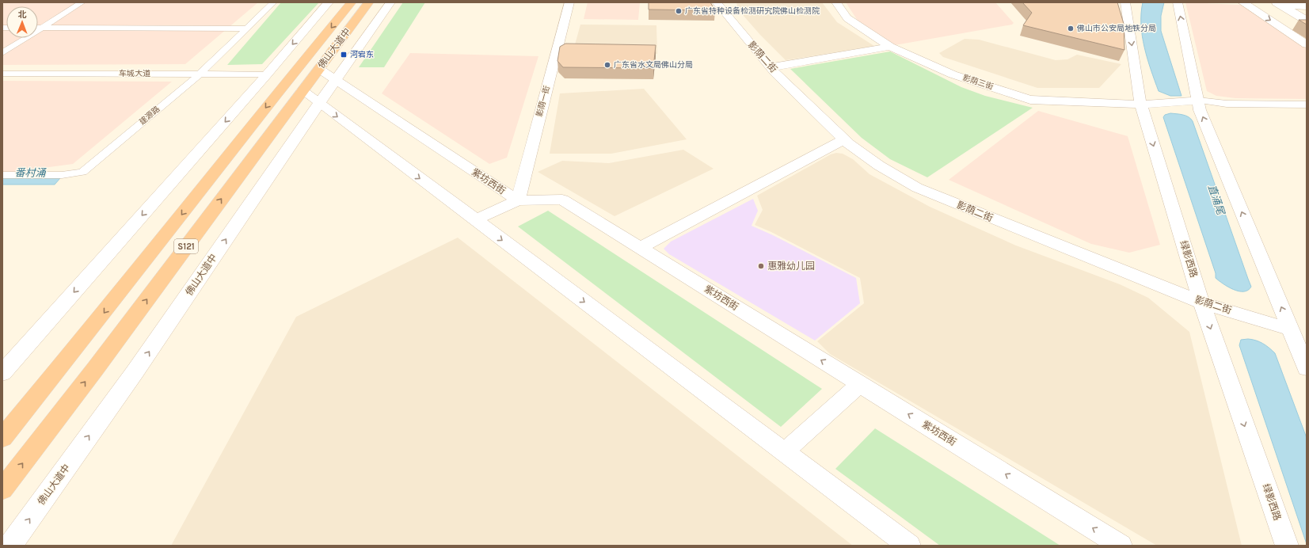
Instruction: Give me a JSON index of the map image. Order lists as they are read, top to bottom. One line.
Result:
{"streets":{"highway":["佛山大道中","S121"],"street":["影荫二街","车城大道","影荫三街","影荫一街","建源路","紫坊西街","绿影西路"]},"crossings":[["佛山大道中","紫坊西街"],["影荫二街","绿影西路"],["车城大道","建源路"],["影荫三街","绿影西路"],["影荫一街","紫坊西街"]],"water":["番村涌","直涌尾"],"places":{"other":["广东省特种设备检测研究院佛山检测院","佛山市公安局地铁分局","广东省水文局佛山分局","惠雅幼儿园"],"transit":["河宕东"]},"north":"top"}
